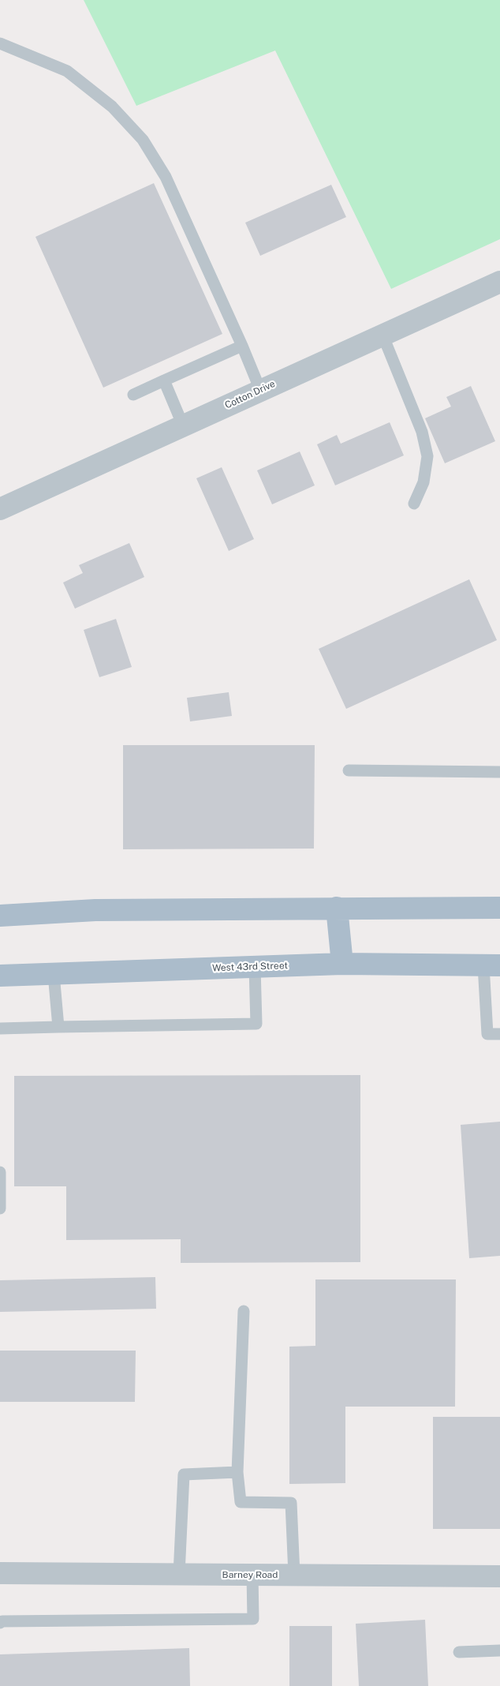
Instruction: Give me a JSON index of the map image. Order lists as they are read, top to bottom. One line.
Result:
{"streets":{"main road":["West 43rd Street"],"street":["Cotton Drive","Barney Road"]}}
